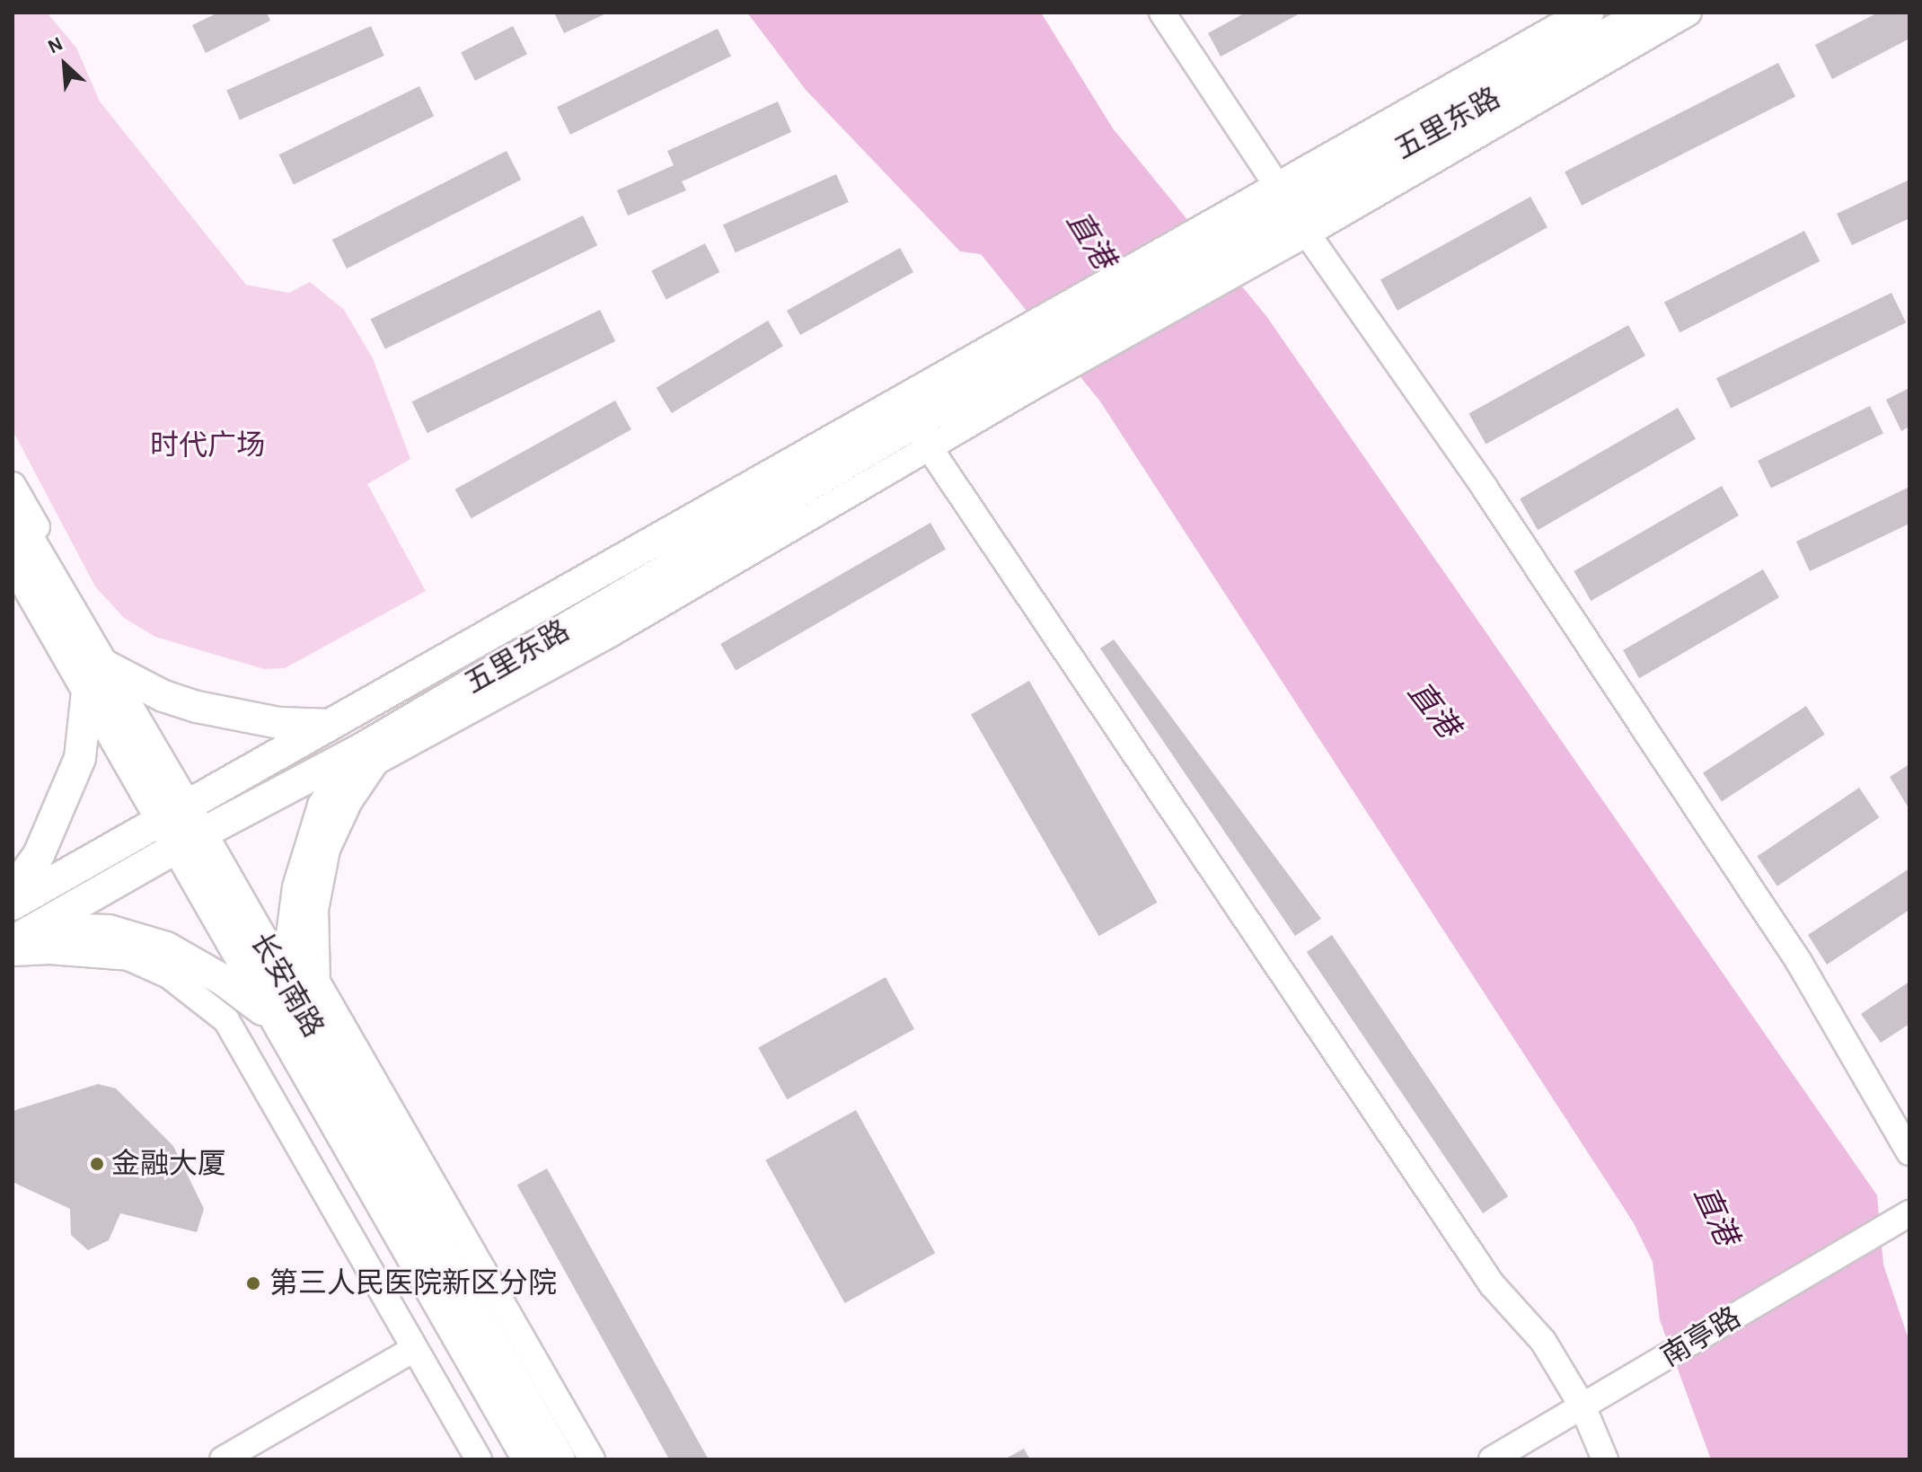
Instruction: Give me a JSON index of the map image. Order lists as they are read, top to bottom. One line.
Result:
{"streets":{"main road":["五里东路","长安南路"],"street":["南亭路"]},"crossings":[["五里东路","长安南路"]],"water":["直港"],"parks":["时代广场"],"places":["金融大厦","第三人民医院新区分院"],"north":"top left"}
